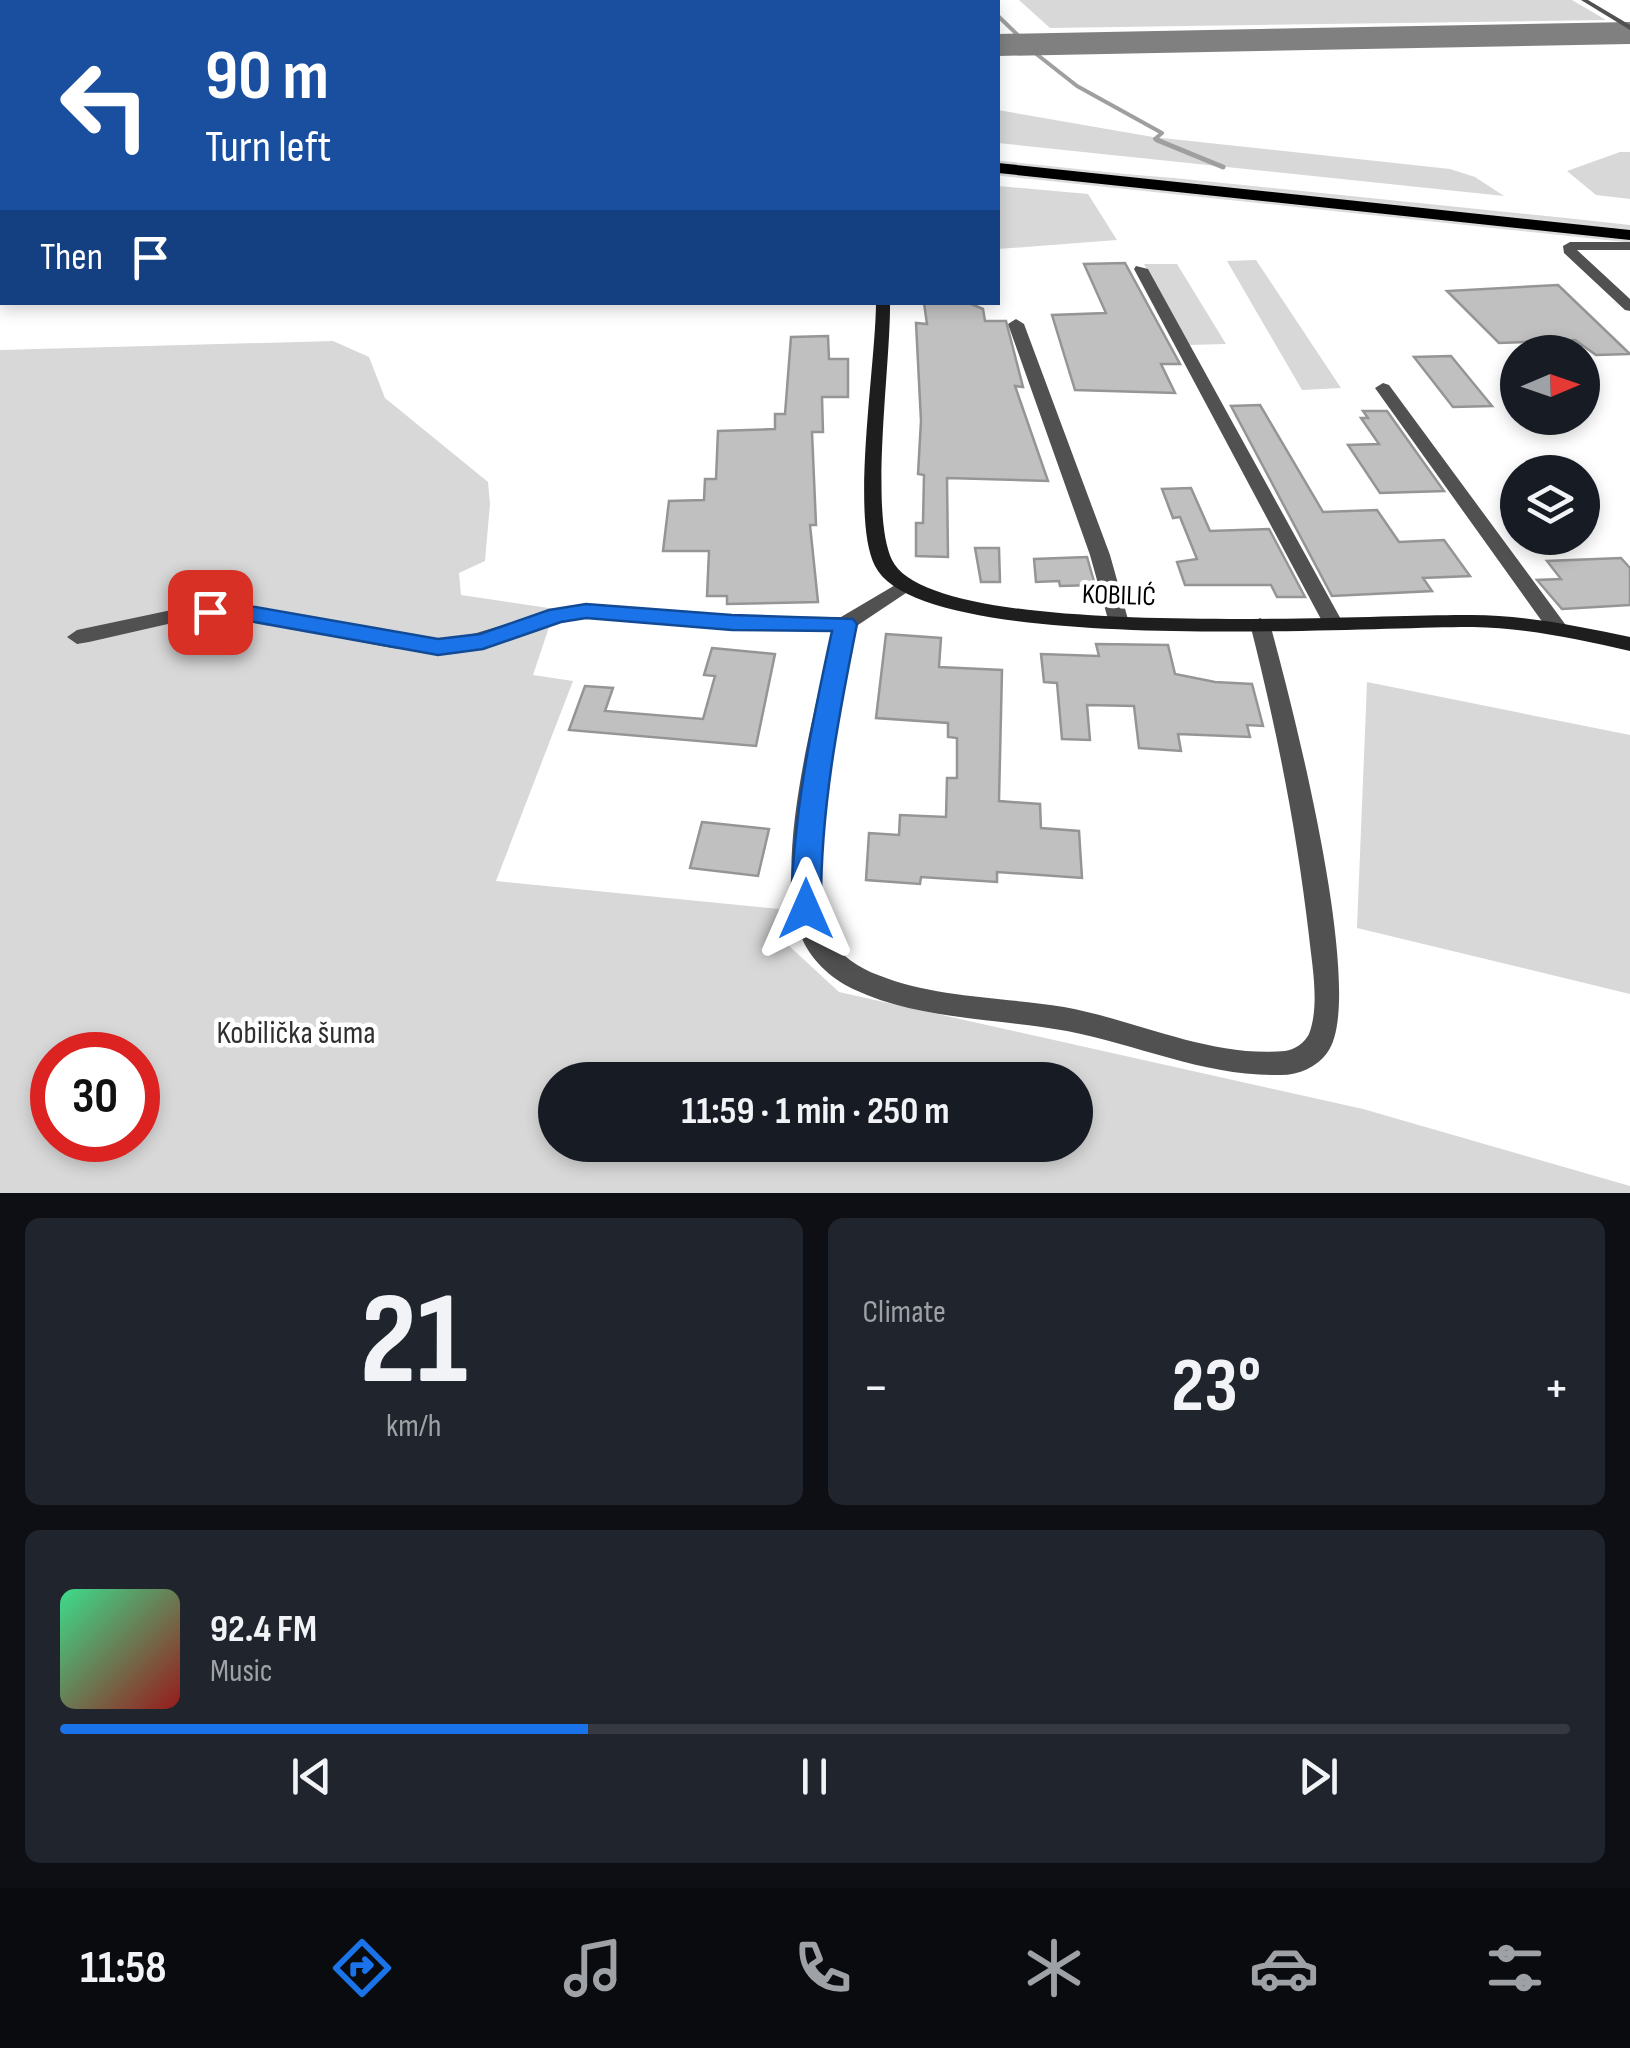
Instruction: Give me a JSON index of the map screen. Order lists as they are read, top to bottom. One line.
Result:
{"streets":{"main road":["KOBILIĆ"]},"parks":["Kobilička šuma"],"north":"right","page":{"turn":["90 m","Turn left"],"then":"Then","limit":"30","trip":"11:59 · 1 min · 250 m","tile":[["21","km/h"],"Climate"],"heat":["−","23°","+"],"song":["92.4 FM","Music"],"tabs":"11:58"}}
